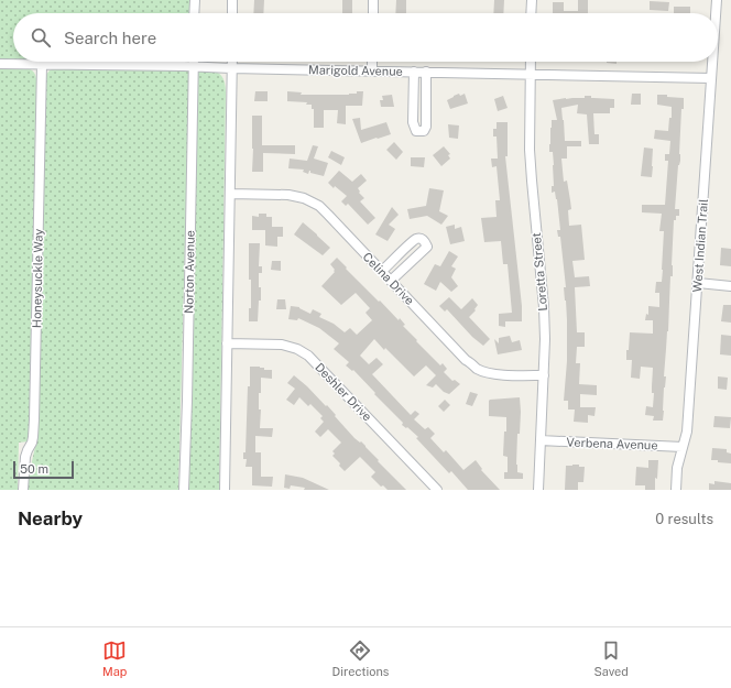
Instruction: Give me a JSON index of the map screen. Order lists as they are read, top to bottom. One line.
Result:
{"streets":{"street":["Marigold Avenue","West Indian Trail","Norton Avenue","Loretta Street","Honeysuckle Way","Celina Drive","Deshler Drive","Verbena Avenue"]},"crossings":[["Marigold Avenue","West Indian Trail"],["Marigold Avenue","Norton Avenue"],["Marigold Avenue","Loretta Street"],["Marigold Avenue","Honeysuckle Way"],["West Indian Trail","Verbena Avenue"],["Loretta Street","Celina Drive"],["Loretta Street","Verbena Avenue"]],"scale_bar":"50 m","page":{"search":"Search here","scale":"50 m","heading":["Nearby","0 results"],"nav":["Map","Directions","Saved"]}}
